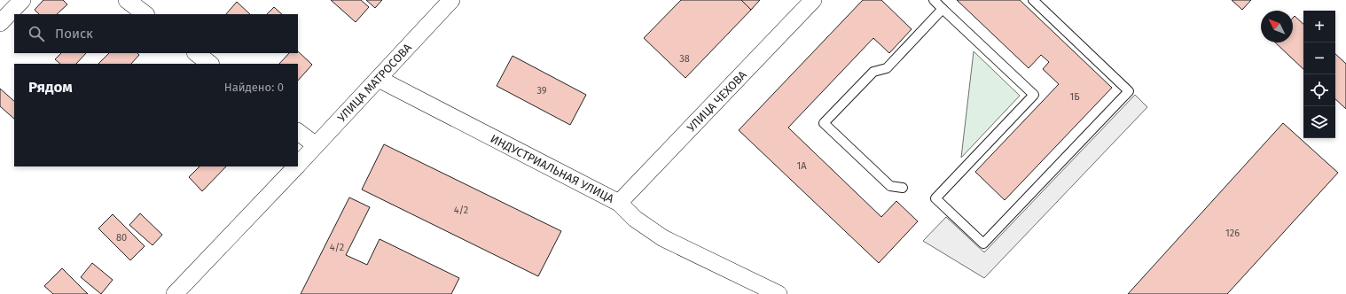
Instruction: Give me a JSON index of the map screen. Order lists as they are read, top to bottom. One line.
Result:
{"streets":{"street":["УЛИЦА МАТРОСОВА","УЛИЦА ЧЕХОВА","ИНДУСТРИАЛЬНАЯ УЛИЦА"]},"crossings":[["УЛИЦА МАТРОСОВА","ИНДУСТРИАЛЬНАЯ УЛИЦА"],["УЛИЦА ЧЕХОВА","ИНДУСТРИАЛЬНАЯ УЛИЦА"]],"house_numbers":["38","39","1Б","1А","4/2","126","80","4/2"],"north":"top left","page":{"map_buttons":["+","−"],"search":"Поиск","heading":["Рядом","Найдено: 0"]}}
